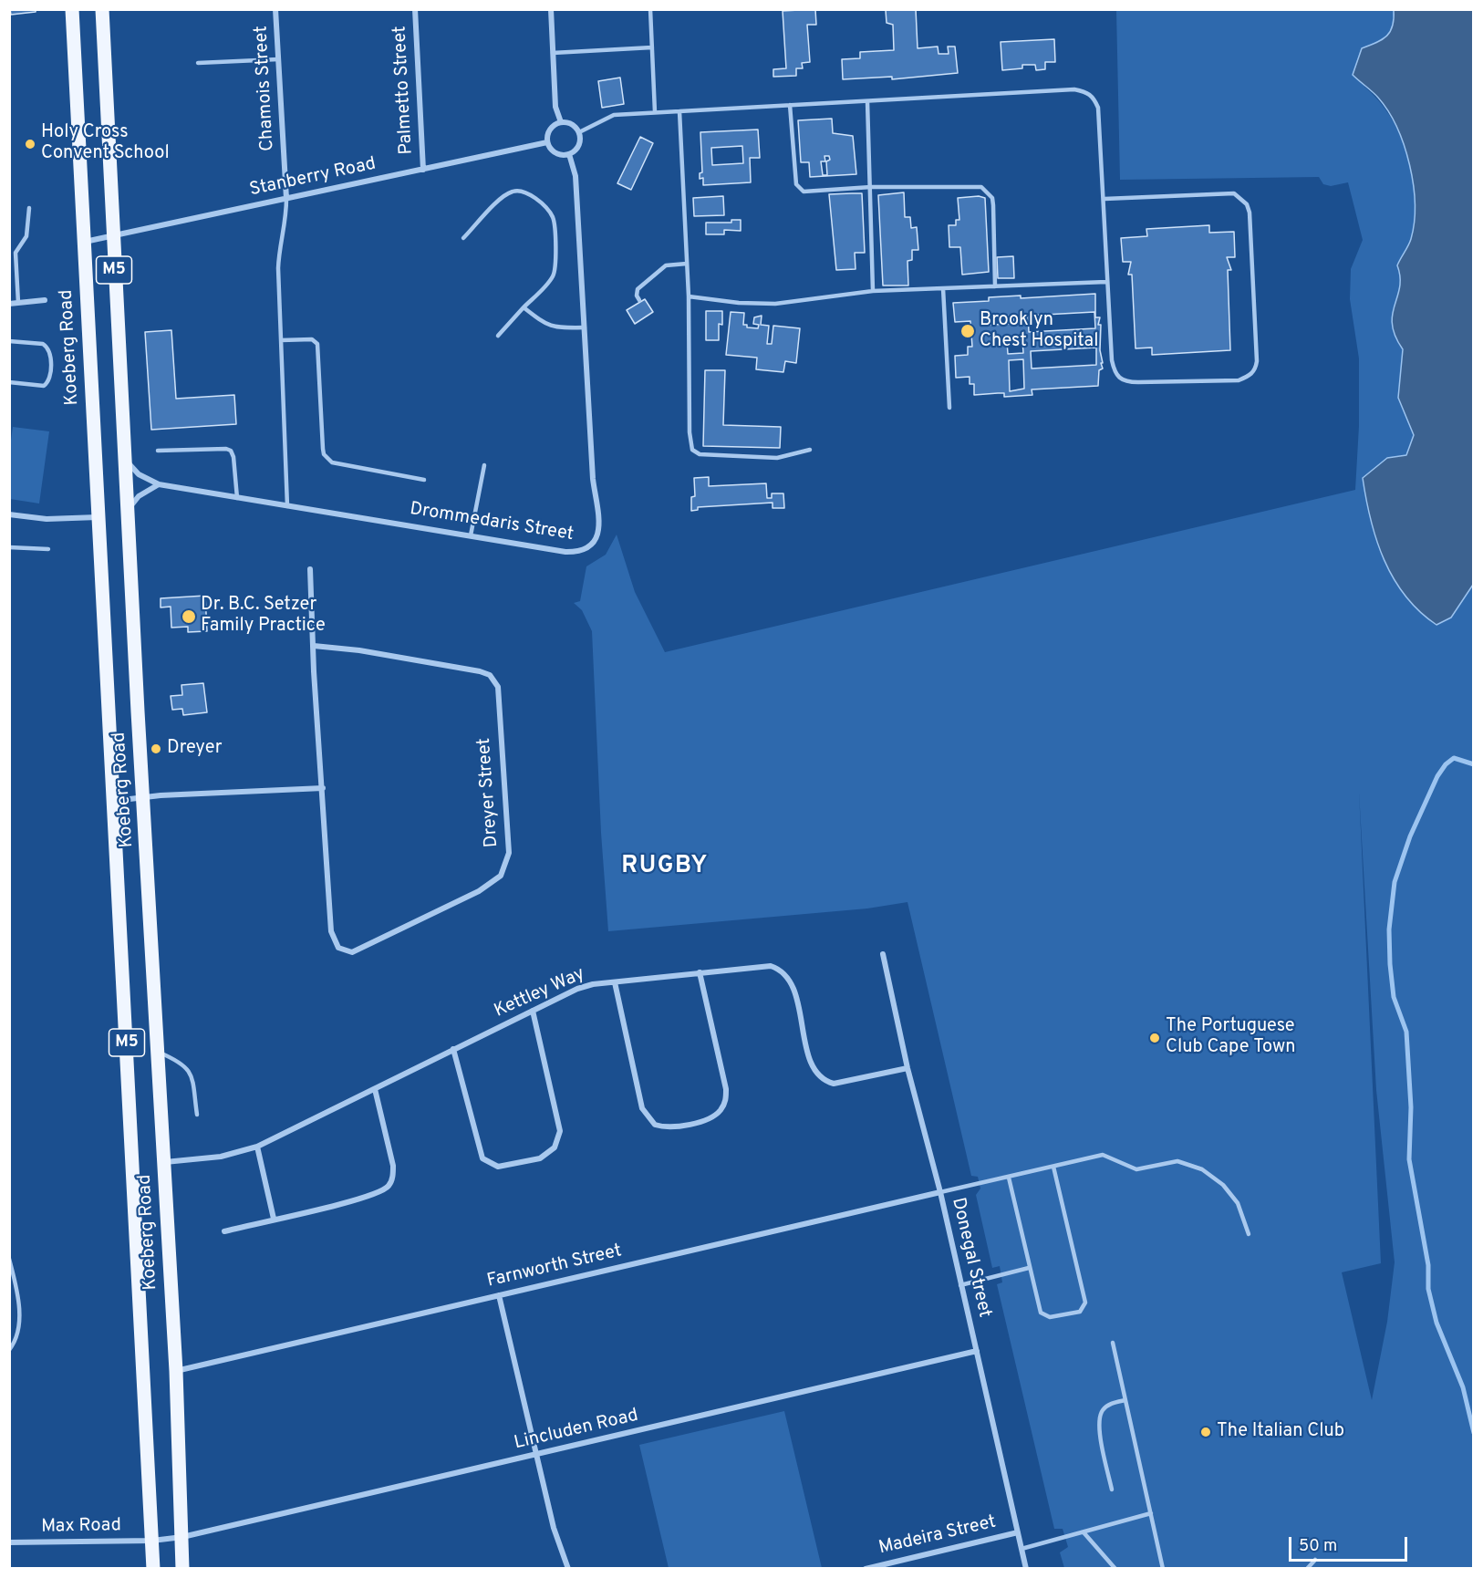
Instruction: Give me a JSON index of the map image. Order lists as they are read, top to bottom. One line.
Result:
{"streets":{"main road":["M5","Koeberg Road"],"street":["Chamois Street","Palmetto Street","Stanberry Road","Drommedaris Street","Dreyer Street","Kettley Way","Donegal Street","Farnworth Street","Lincluden Road","Max Road","Madeira Street"]},"crossings":[["Chamois Street","Stanberry Road"],["Palmetto Street","Stanberry Road"],["Stanberry Road","Koeberg Road"],["Stanberry Road","Drommedaris Street"],["Koeberg Road","Drommedaris Street"],["Koeberg Road","Kettley Way"],["Koeberg Road","Farnworth Street"],["Koeberg Road","Lincluden Road"],["Koeberg Road","Max Road"],["Kettley Way","Donegal Street"],["Donegal Street","Farnworth Street"],["Donegal Street","Lincluden Road"],["Donegal Street","Madeira Street"],["Lincluden Road","Max Road"]],"districts":["RUGBY"],"places":["Holy Cross Convent School","Brooklyn Chest Hospital","Dr. B.C. Setzer Family Practice","Dreyer","The Portuguese Club Cape Town","The Italian Club"],"scale_bar":"50 m"}
